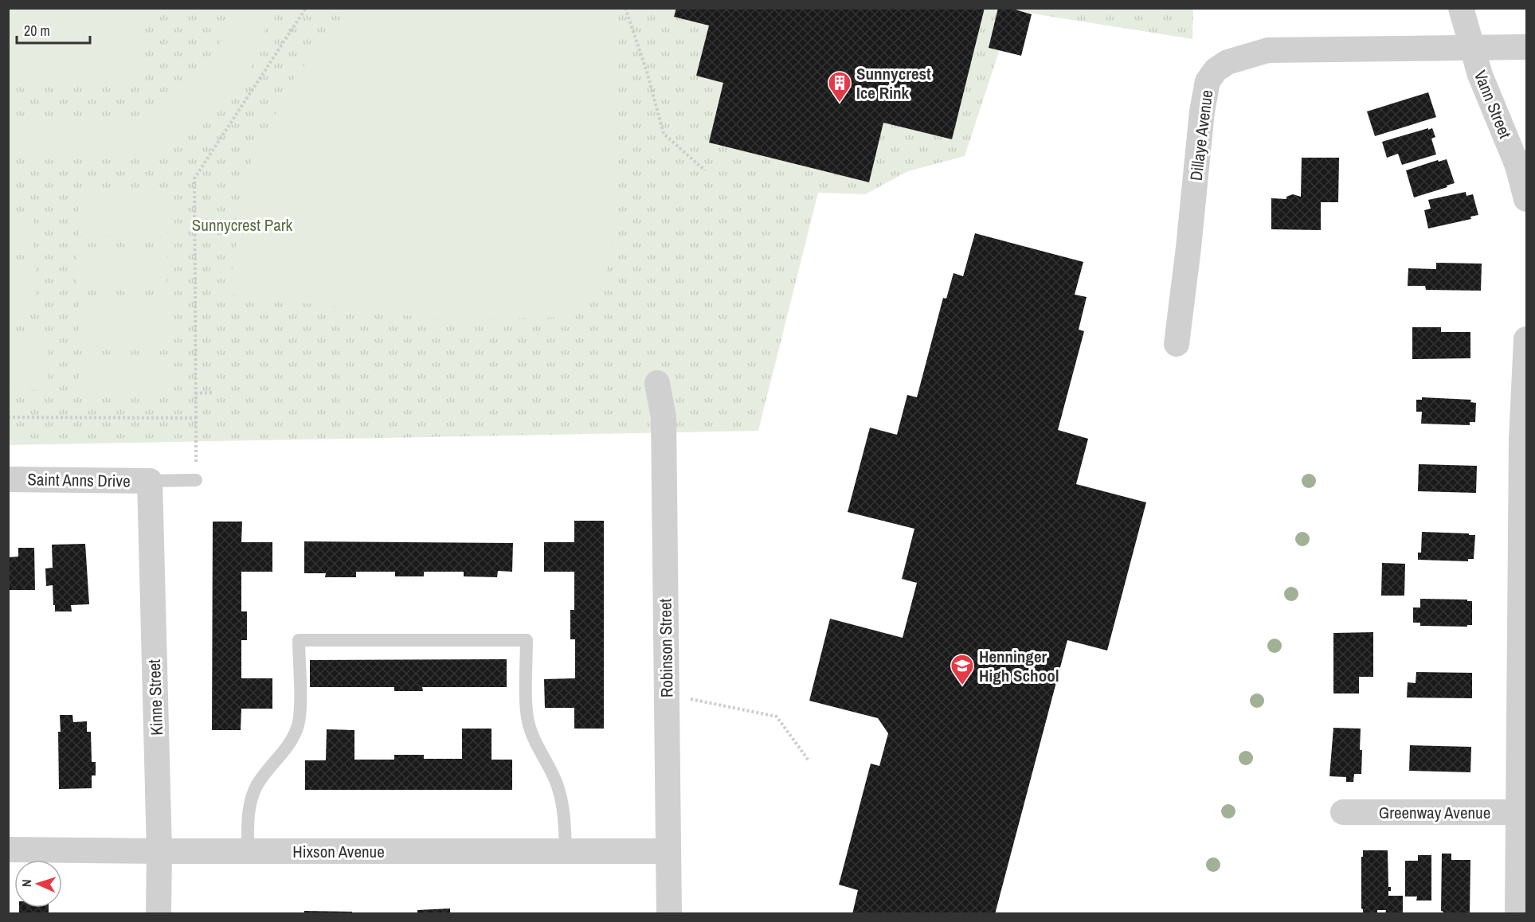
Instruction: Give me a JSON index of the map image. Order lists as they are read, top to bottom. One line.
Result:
{"streets":{"street":["Vann Street","Dillaye Avenue","Saint Anns Drive","Robinson Street","Kinne Street","Greenway Avenue","Hixson Avenue"]},"crossings":[["Vann Street","Dillaye Avenue"],["Saint Anns Drive","Kinne Street"],["Robinson Street","Hixson Avenue"],["Kinne Street","Hixson Avenue"]],"parks":["Sunnycrest Park"],"places":{"building":["Sunnycrest Ice Rink"],"school or university":["Henninger High School"]},"scale_bar":"20 m","north":"left"}
